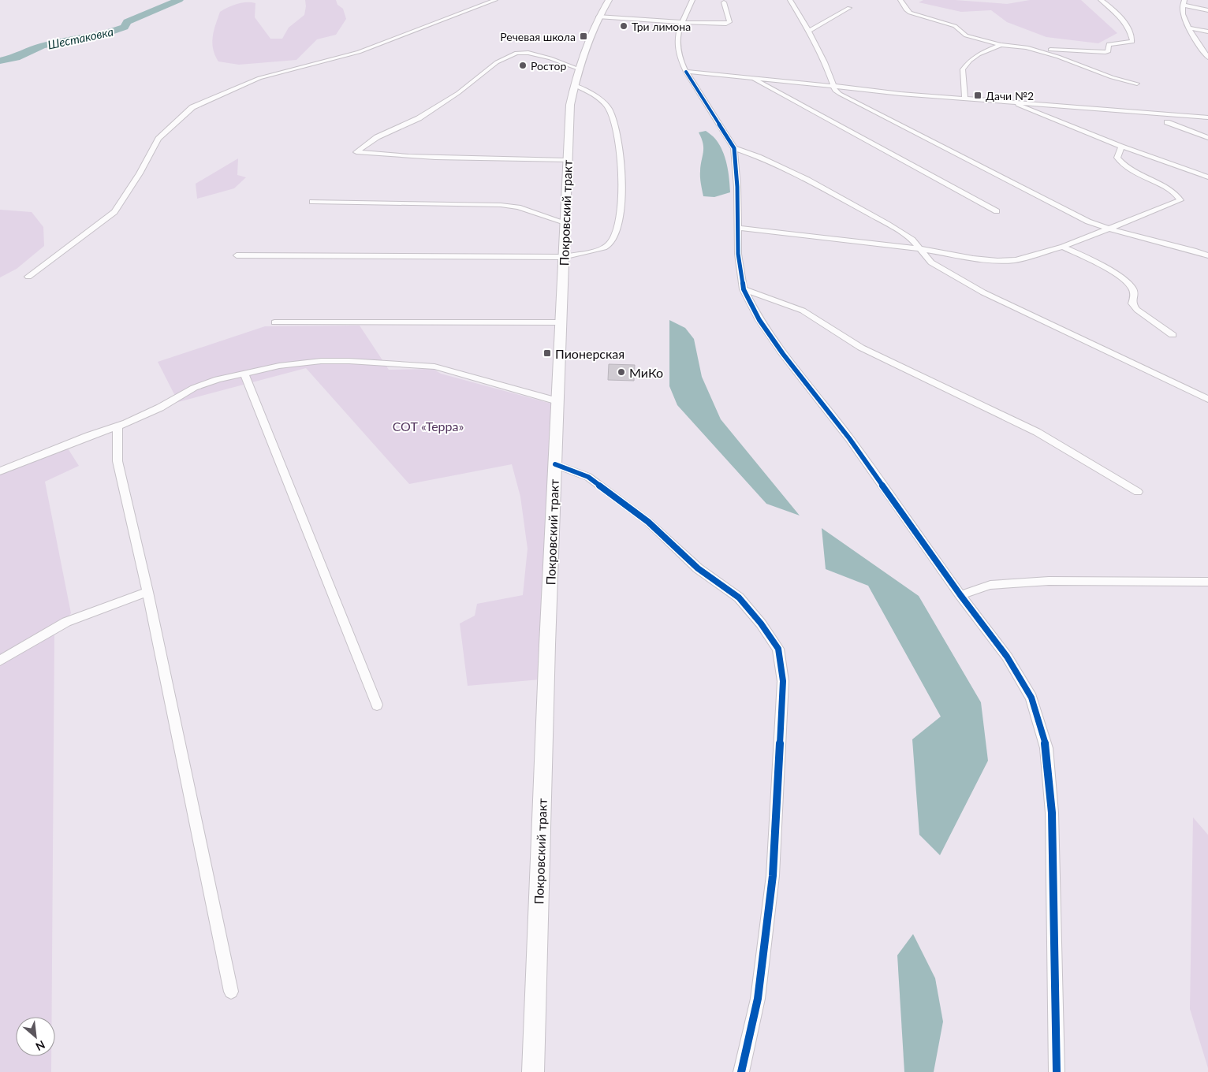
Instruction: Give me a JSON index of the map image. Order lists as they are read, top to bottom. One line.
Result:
{"streets":{"main road":["Покровский тракт"]},"water":["Шестаковка"],"parks":["СОТ «Терра»"],"places":{"other":["Три лимона","Ростор","МиКо"],"transit":["Речевая школа","Дачи №2","Пионерская"]},"north":"bottom right"}
